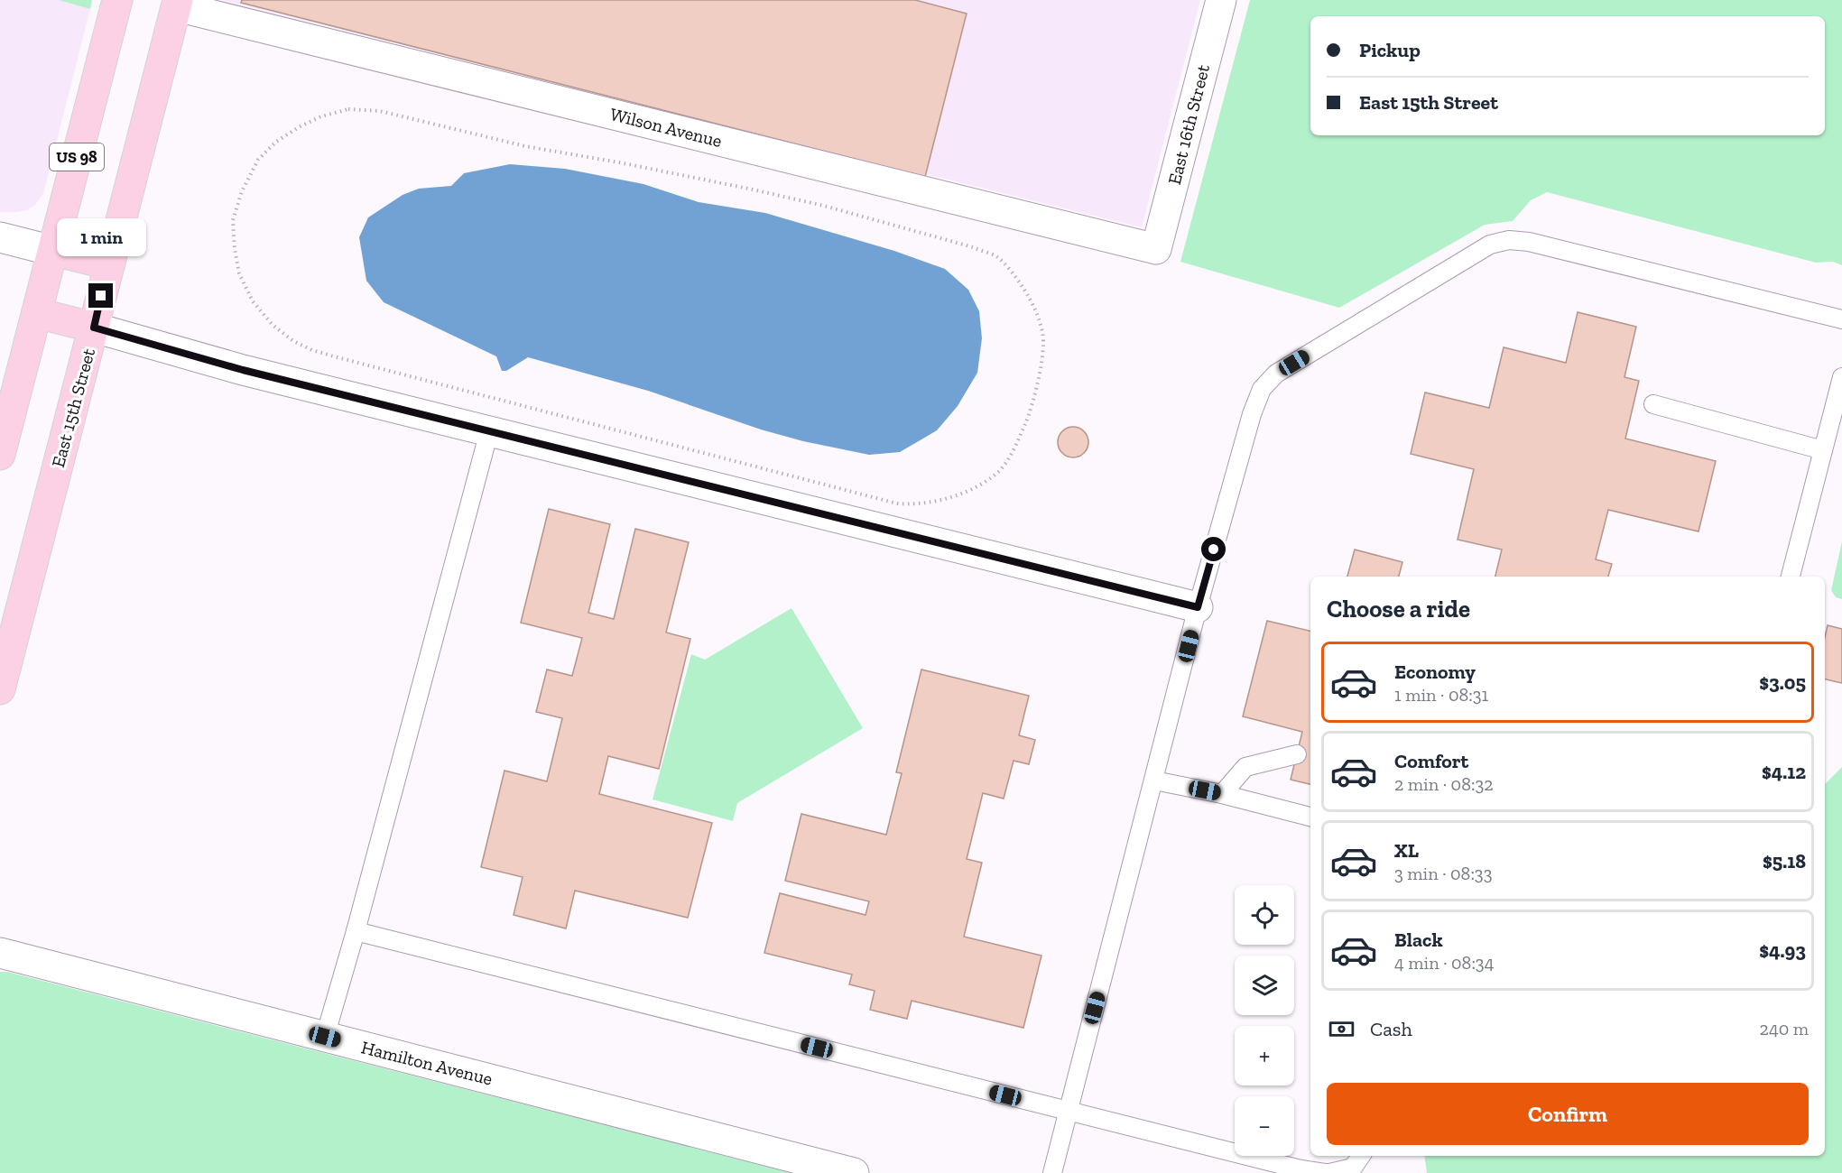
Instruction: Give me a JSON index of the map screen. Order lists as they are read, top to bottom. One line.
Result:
{"streets":{"main road":["US 98","East 15th Street"],"street":["East 16th Street","Wilson Avenue","Hamilton Avenue"]},"crossings":[["East 16th Street","Wilson Avenue"],["Wilson Avenue","East 15th Street"]],"page":{"banner":["Pickup","East 15th Street"],"bubble":"1 min","heading":"Choose a ride","list":[{"name":"Economy","note":"1 min · 08:31","value":"$3.05"},{"name":"Comfort","note":"2 min · 08:32","value":"$4.12"},{"name":"XL","note":"3 min · 08:33","value":"$5.18"},{"name":"Black","note":"4 min · 08:34","value":"$4.93"}],"map_buttons":["+","−"],"pay":["Cash","240 m"],"buttons":"Confirm"}}
